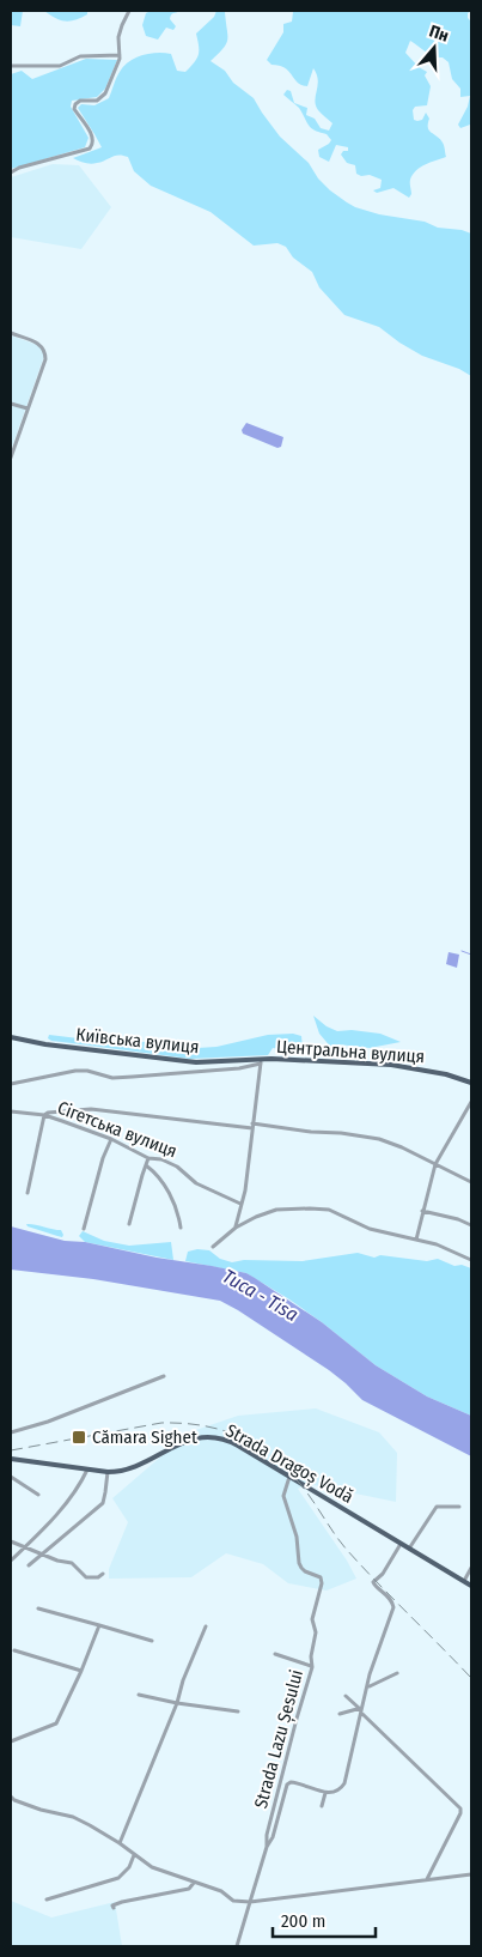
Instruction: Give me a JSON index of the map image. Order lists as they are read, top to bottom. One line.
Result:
{"streets":{"main road":["Київська вулиця","Центральна вулиця","Strada Dragoș Vodă"],"street":["Сігетська вулиця","Strada Lazu Șesului"]},"crossings":[["Київська вулиця","Центральна вулиця"],["Strada Dragoș Vodă","Strada Lazu Șesului"]],"water":["Тиса - Tisa"],"places":{"transit":["Cămara Sighet"]},"scale_bar":"200 m","north":"top"}
